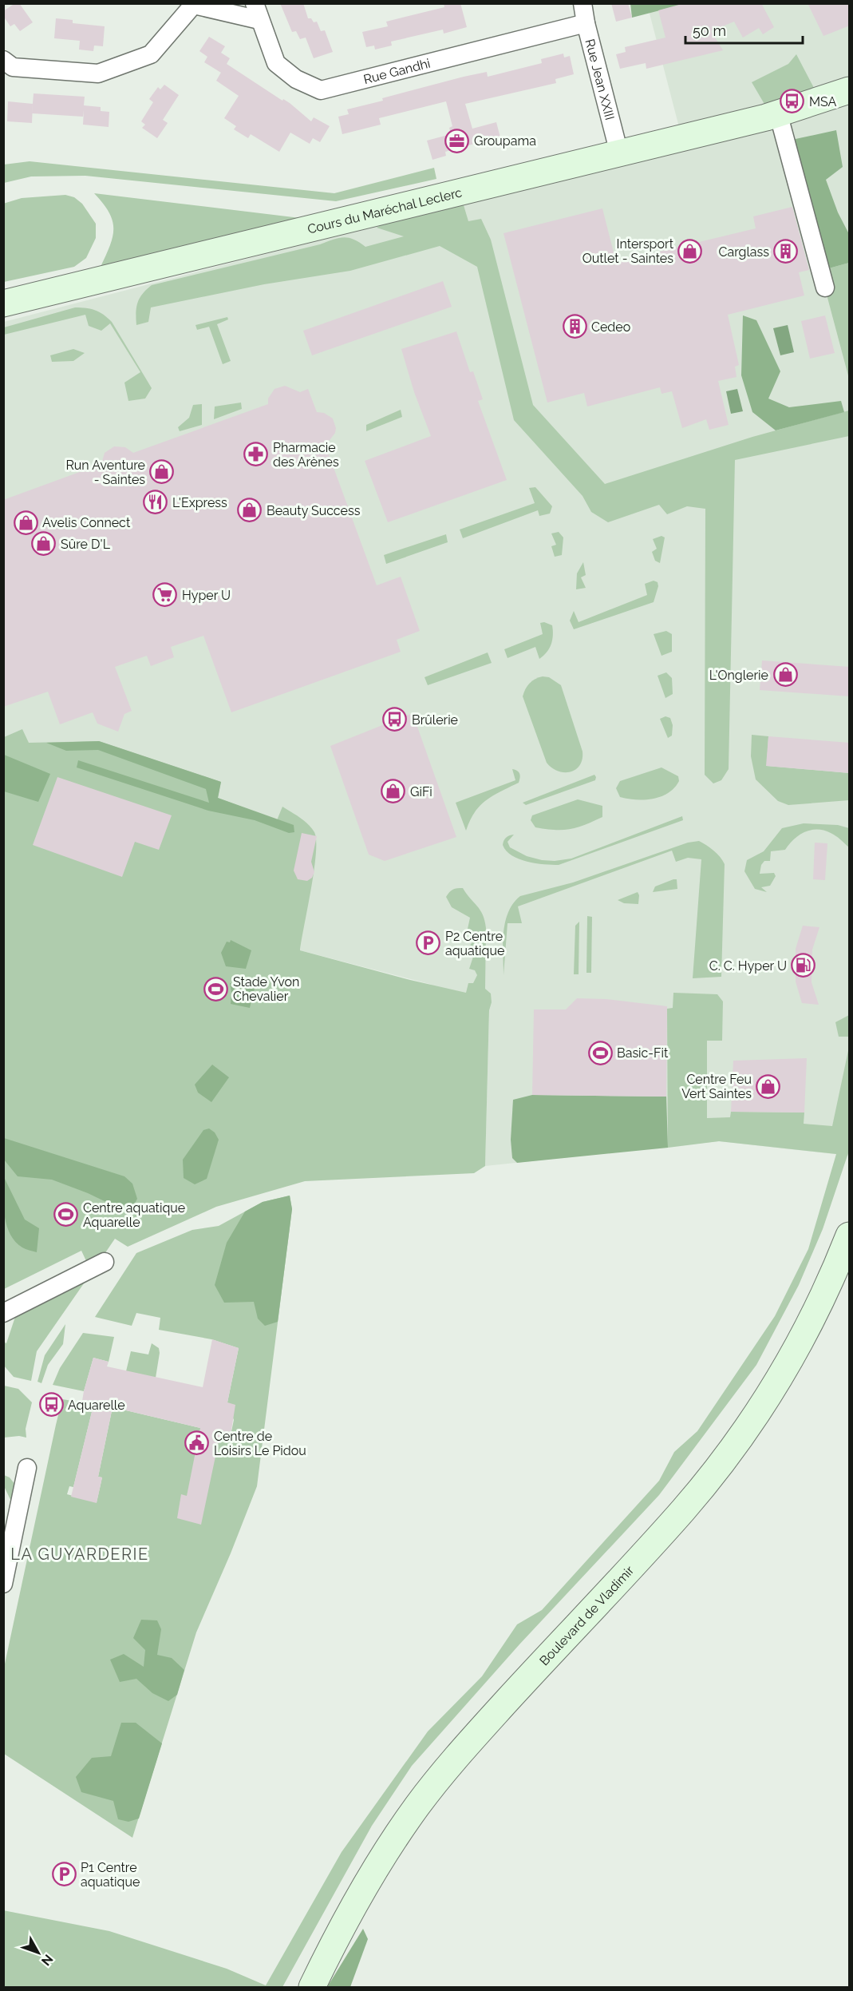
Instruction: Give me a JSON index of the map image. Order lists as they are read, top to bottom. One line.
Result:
{"streets":{"main road":["Cours du Maréchal Leclerc","Boulevard de Vladimir"],"street":["Rue Gandhi","Rue Jean XXIII"]},"crossings":[["Rue Gandhi","Rue Jean XXIII"],["Rue Jean XXIII","Cours du Maréchal Leclerc"]],"districts":["LA GUYARDERIE"],"places":{"bus stop":["MSA","Brûlerie","Aquarelle"],"office":["Groupama"],"shop":["Intersport Outlet - Saintes","Run Aventure - Saintes","Beauty Success","Avelis Connect","Sûre D'L","L'Onglerie","GiFi","Centre Feu Vert Saintes"],"building":["Carglass","Cedeo"],"pharmacy":["Pharmacie des Arènes"],"restaurant":["L'Express"],"supermarket":["Hyper U"],"parking":["P2 Centre aquatique","P1 Centre aquatique"],"fuel station":["C. C. Hyper U"],"sports":["Stade Yvon Chevalier","Basic-Fit","Centre aquatique Aquarelle"],"public building":["Centre de Loisirs Le Pidou"]},"scale_bar":"50 m","north":"bottom right"}
